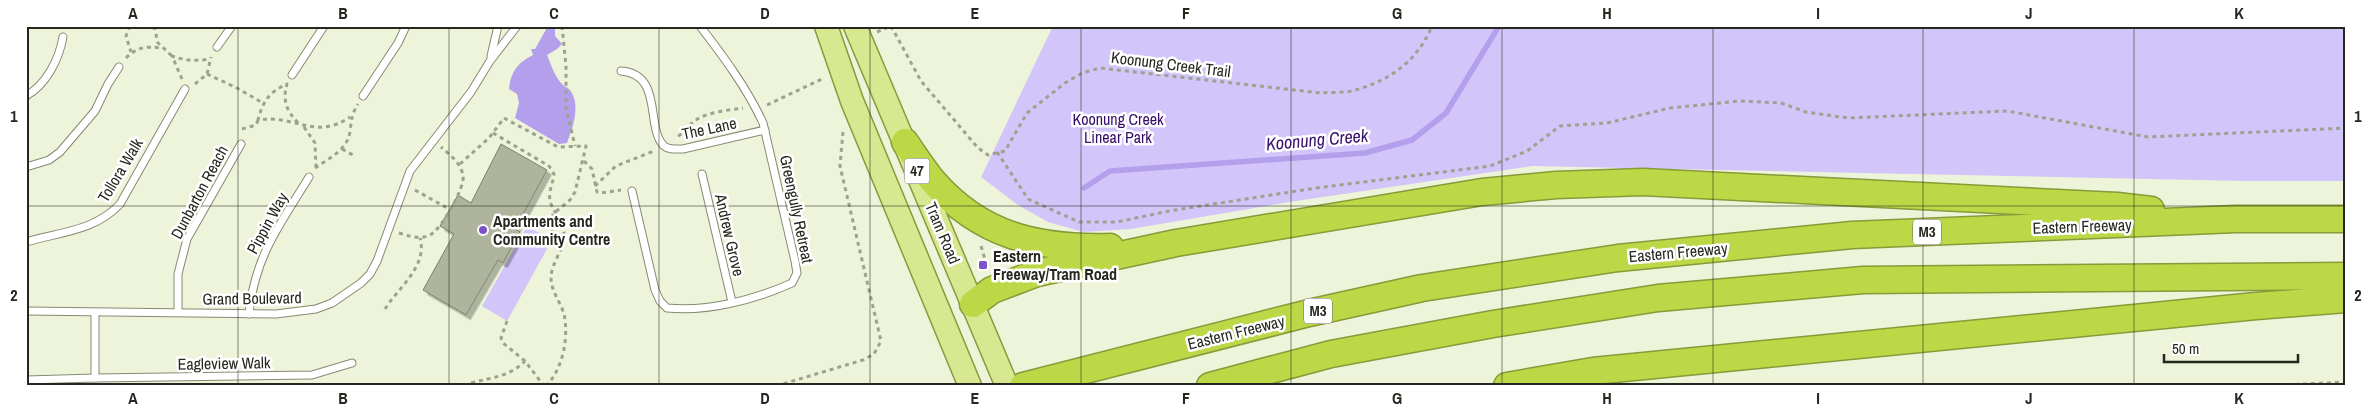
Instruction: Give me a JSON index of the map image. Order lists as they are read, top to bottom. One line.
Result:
{"streets":{"highway":["Eastern Freeway","M3"],"main road":["47","Tram Road"],"lane":["The Lane","Tollora Walk","Dunbarton Reach","Greengully Retreat","Pippin Way","Andrew Grove","Grand Boulevard","Eagleview Walk"],"path":["Koonung Creek Trail"]},"crossings":[["The Lane","Greengully Retreat"],["Dunbarton Reach","Grand Boulevard"],["Greengully Retreat","Andrew Grove"],["Pippin Way","Grand Boulevard"]],"water":["Koonung Creek"],"parks":["Koonung Creek Linear Park"],"places":{"other":["Apartments and Community Centre"],"transit":["Eastern Freeway/Tram Road"]},"scale_bar":"50 m","grid":{"columns":["A","B","C","D","E","F","G","H","I","J","K"],"rows":["1","2"]}}
